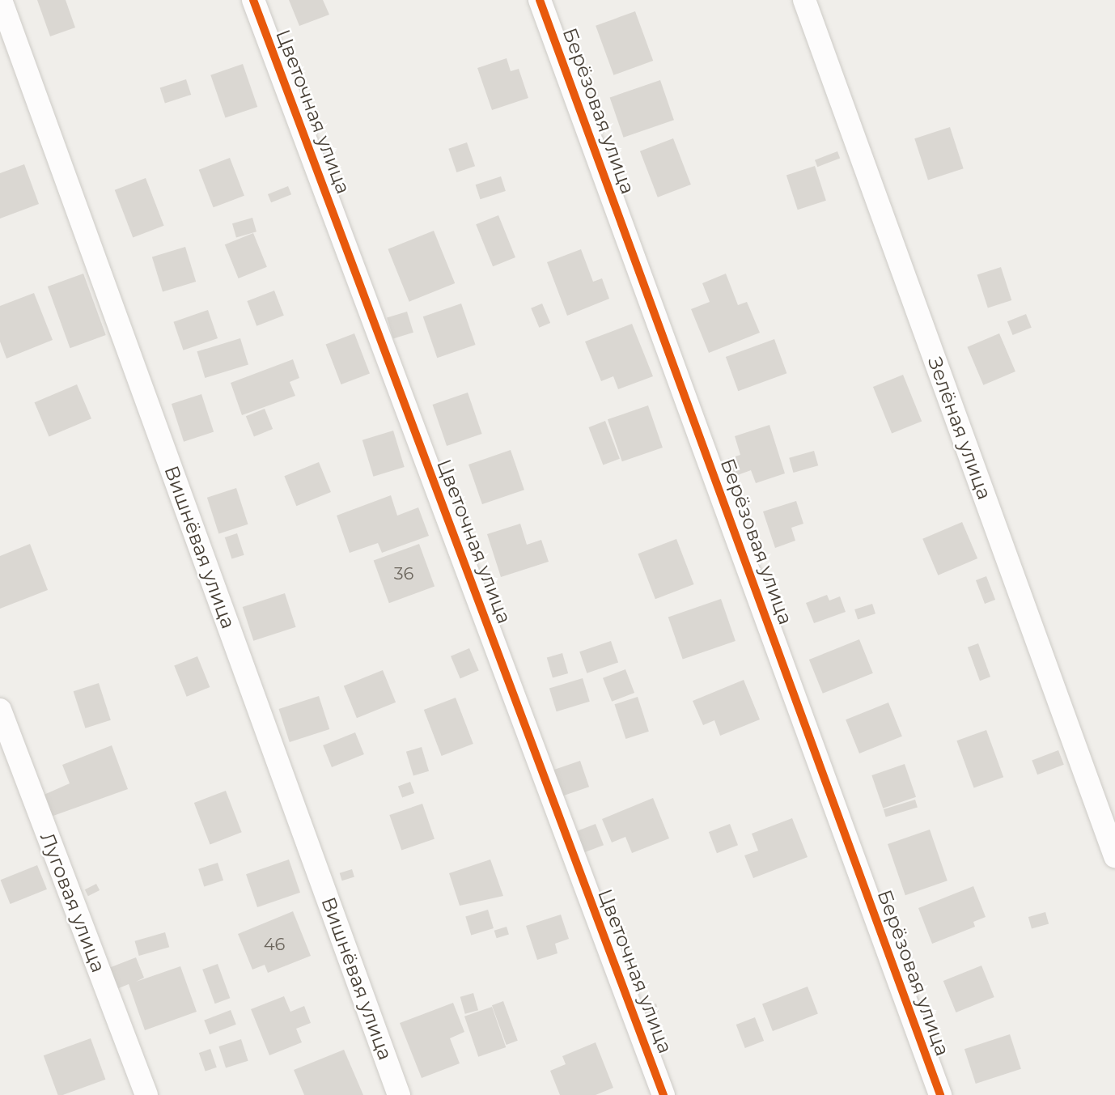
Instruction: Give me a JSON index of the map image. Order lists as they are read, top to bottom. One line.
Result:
{"streets":{"street":["Берёзовая улица","Цветочная улица","Зелёная улица","Вишнёвая улица","Луговая улица"]},"house_numbers":["36","46"]}
